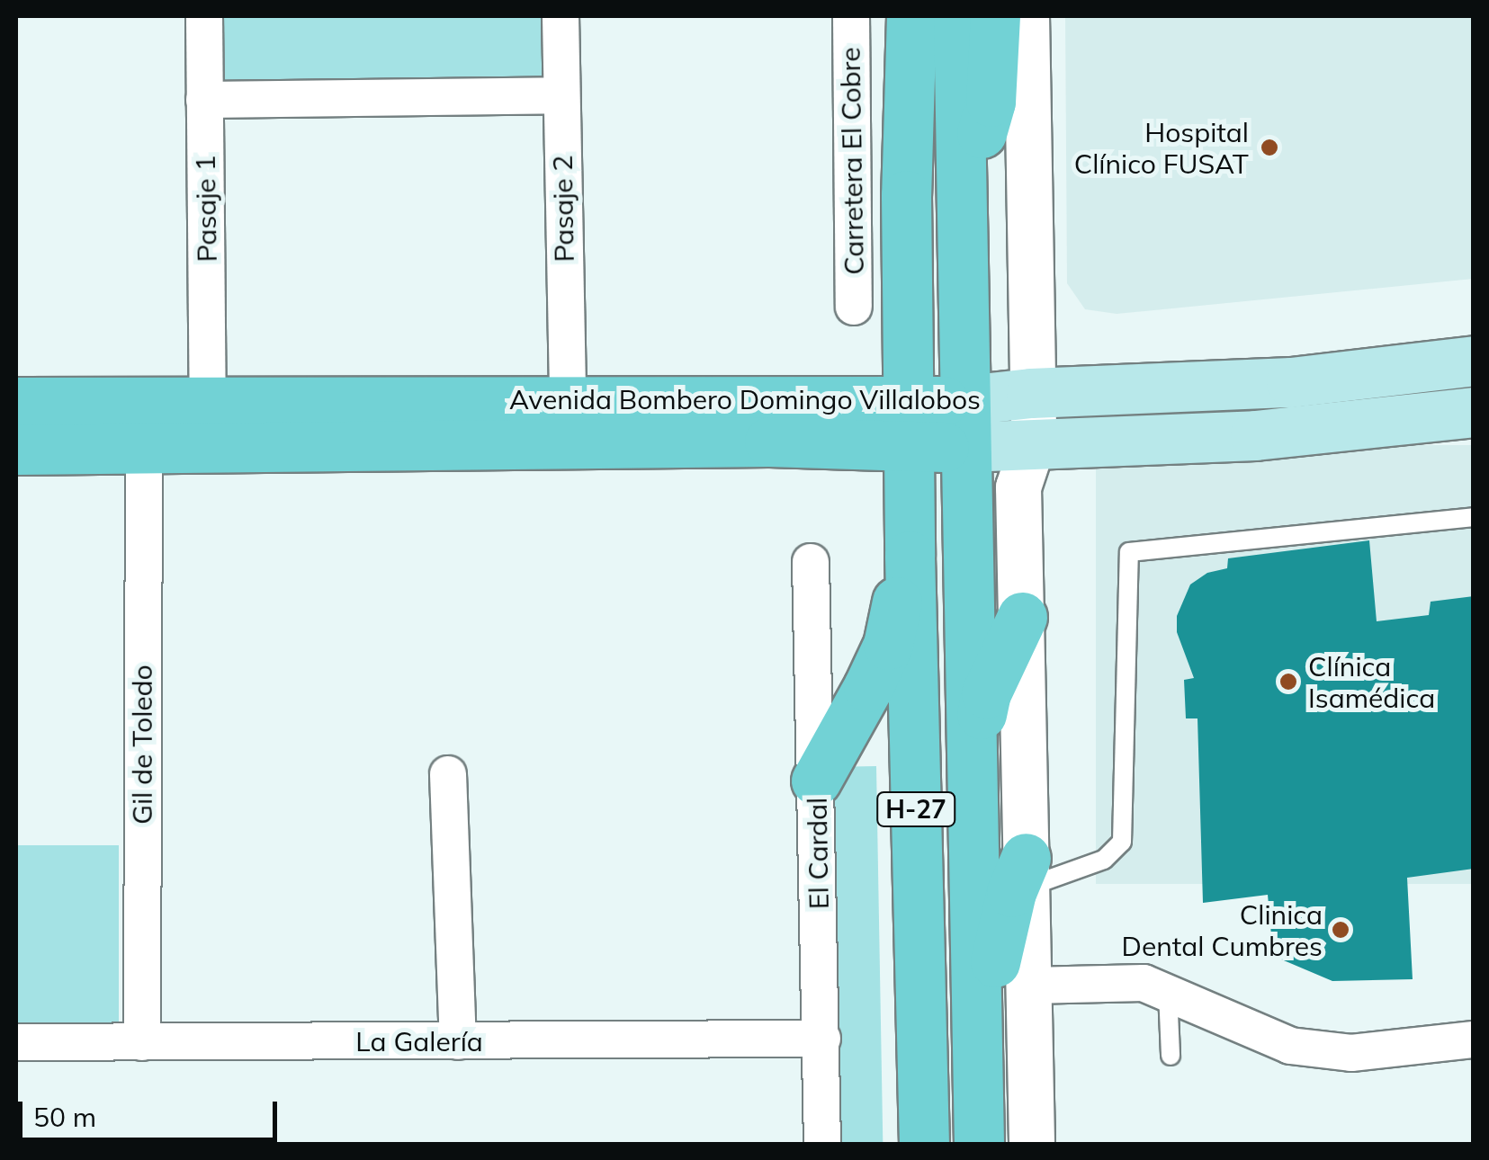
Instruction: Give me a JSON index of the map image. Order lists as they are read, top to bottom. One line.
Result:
{"streets":{"main road":["Avenida Bombero Domingo Villalobos","H-27"],"street":["Carretera El Cobre","Pasaje 1","Pasaje 2","Gil de Toledo","El Cardal","La Galería"]},"crossings":[["Pasaje 1","Avenida Bombero Domingo Villalobos"],["Pasaje 2","Avenida Bombero Domingo Villalobos"],["Avenida Bombero Domingo Villalobos","Gil de Toledo"],["Avenida Bombero Domingo Villalobos","H-27"],["Gil de Toledo","La Galería"],["El Cardal","La Galería"]],"places":["Hospital Clínico FUSAT","Clínica Isamédica","Clinica Dental Cumbres"],"scale_bar":"50 m"}
